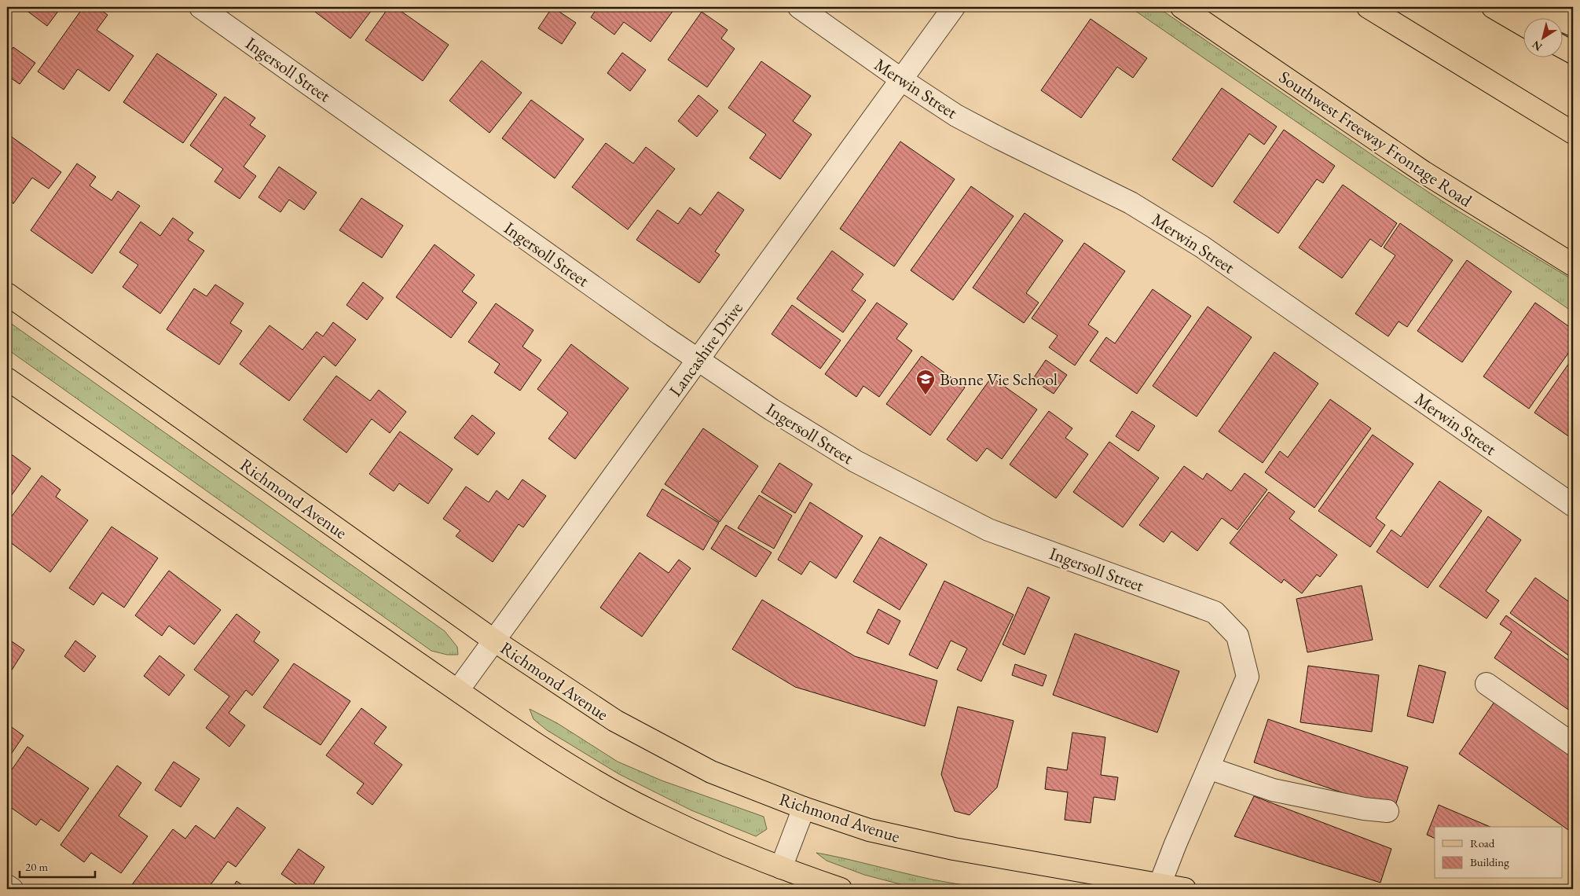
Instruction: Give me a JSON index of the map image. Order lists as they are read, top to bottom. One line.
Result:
{"streets":{"main road":["Southwest Freeway Frontage Road","Richmond Avenue"],"street":["Ingersoll Street","Merwin Street","Lancashire Drive"]},"crossings":[["Ingersoll Street","Lancashire Drive"],["Ingersoll Street","Richmond Avenue"],["Merwin Street","Lancashire Drive"],["Lancashire Drive","Richmond Avenue"]],"places":{"school or university":["Bonne Vie School"]},"legend":["Road","Building"],"scale_bar":"20 m","north":"bottom left"}
